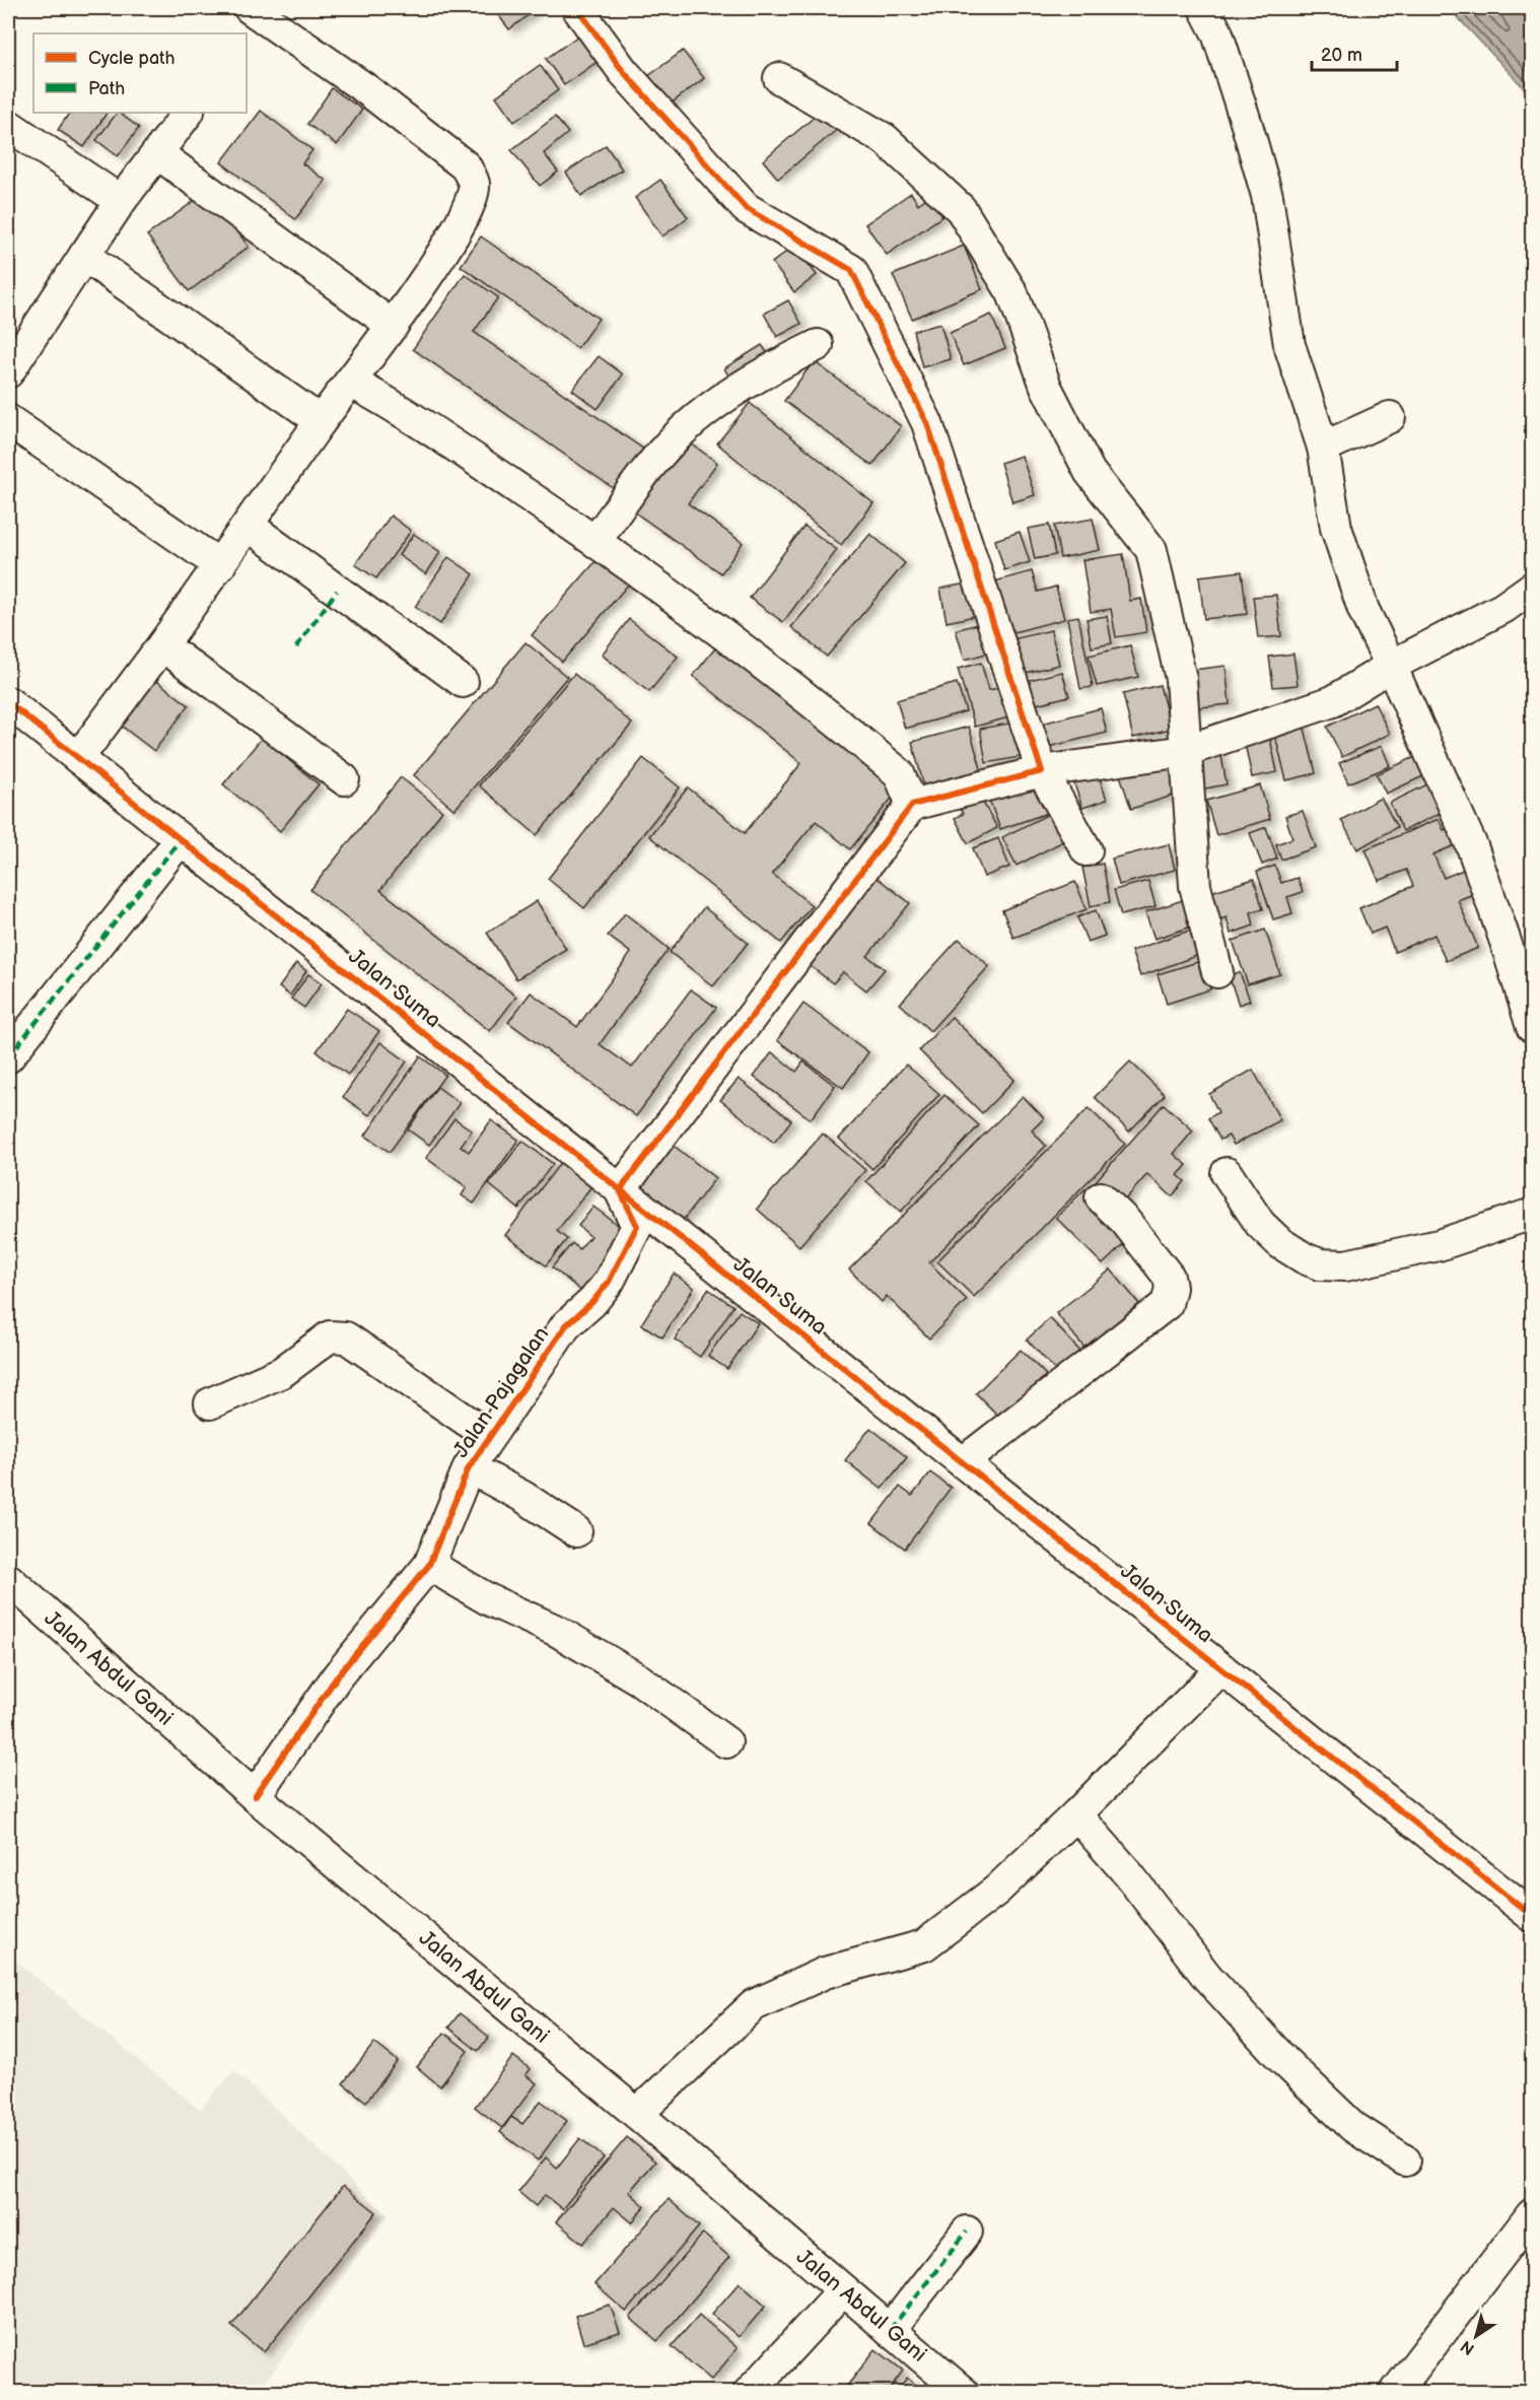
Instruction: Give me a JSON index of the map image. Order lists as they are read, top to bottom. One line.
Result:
{"streets":{"street":["Jalan Suma","Jalan Pajagalan","Jalan Abdul Gani"]},"crossings":[["Jalan Suma","Jalan Pajagalan"],["Jalan Pajagalan","Jalan Abdul Gani"]],"legend":["Cycle path","Path"],"scale_bar":"20 m","north":"bottom left"}
